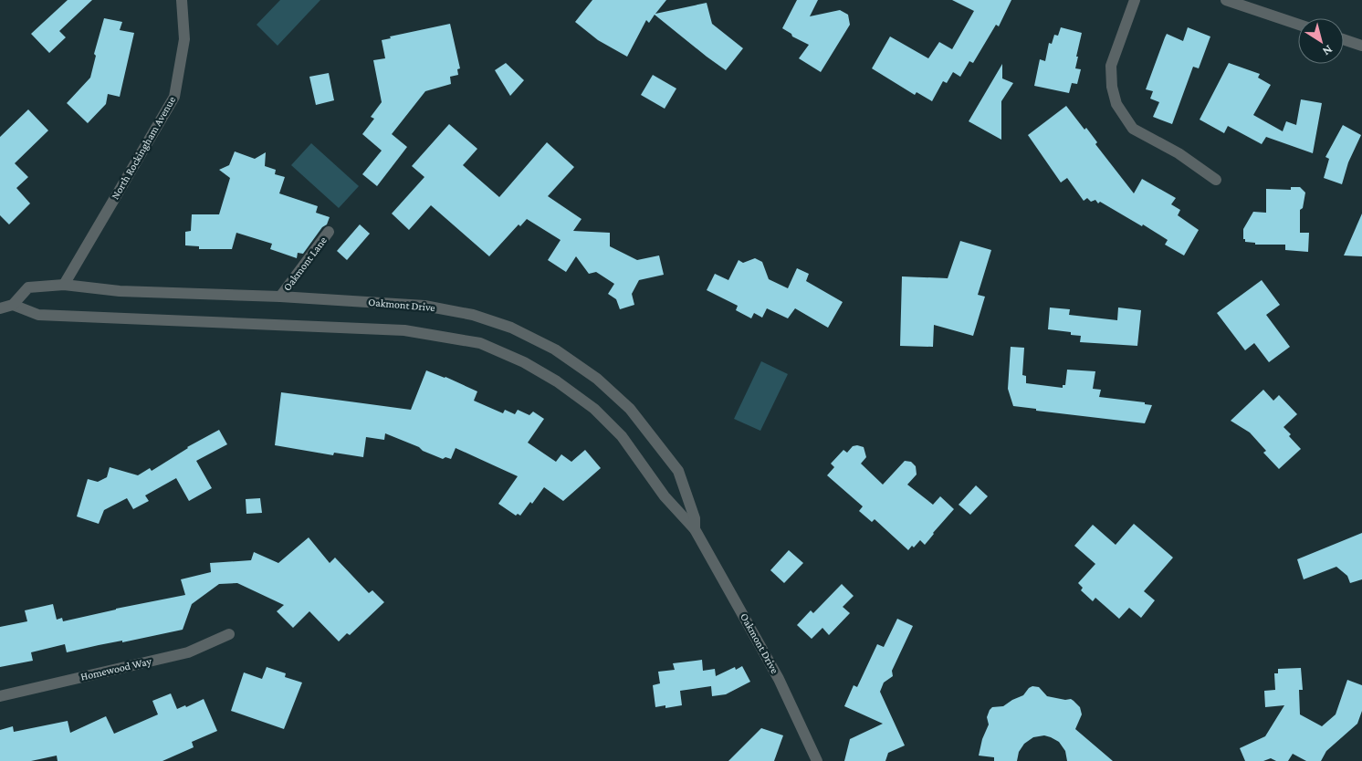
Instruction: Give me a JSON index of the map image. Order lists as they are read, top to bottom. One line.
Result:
{"streets":{"street":["North Rockingham Avenue","Oakmont Lane","Oakmont Drive","Homewood Way"]},"crossings":[["North Rockingham Avenue","Oakmont Drive"],["Oakmont Lane","Oakmont Drive"]],"north":"bottom right"}
